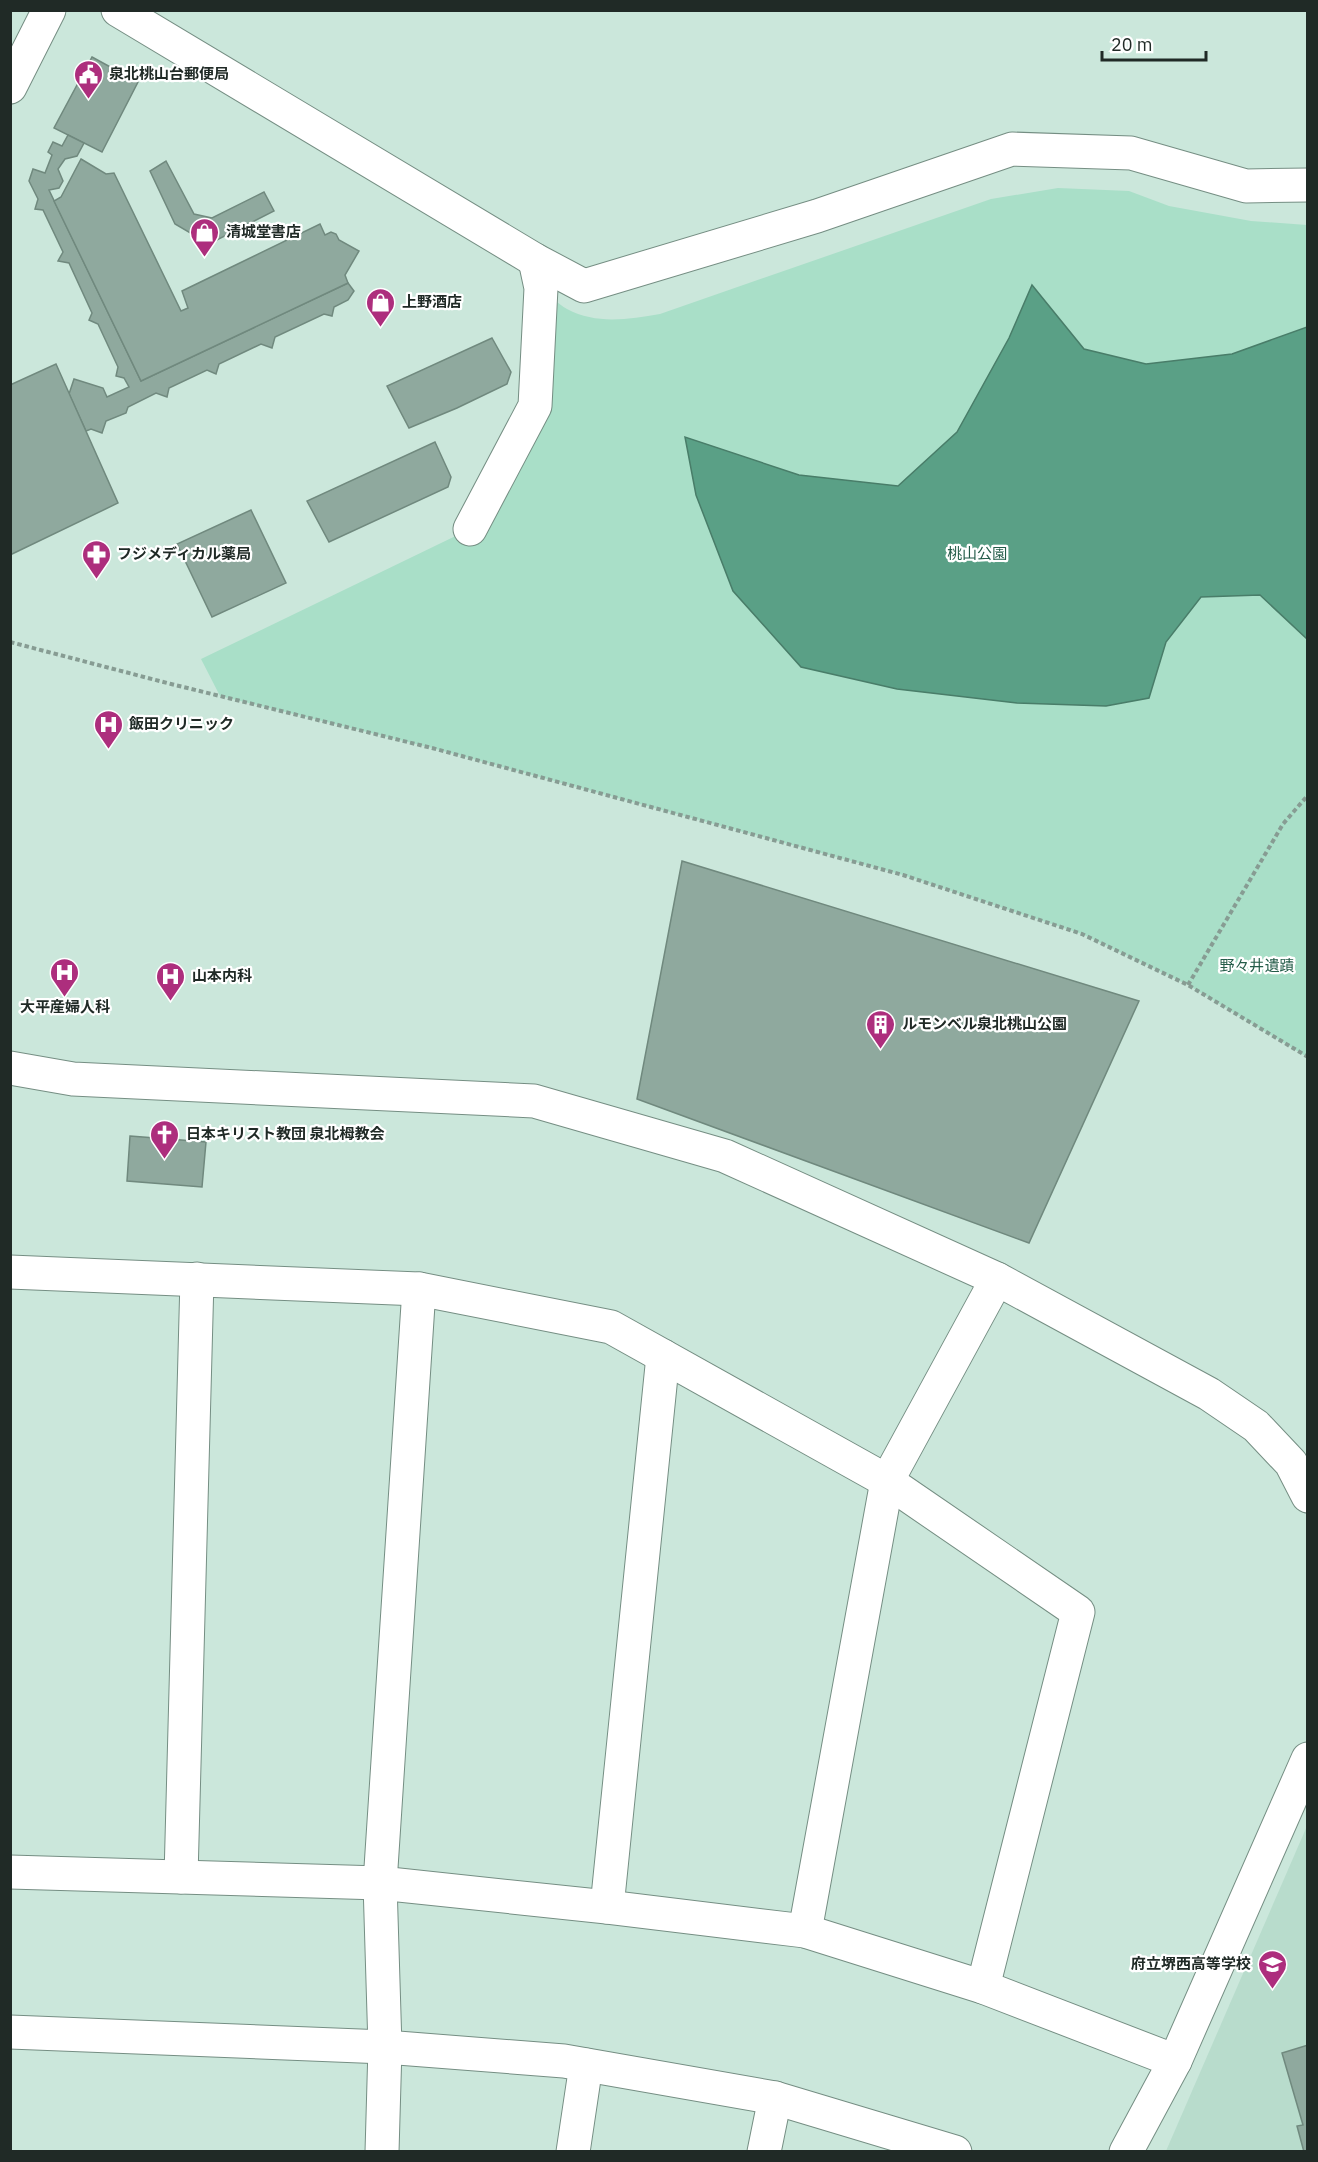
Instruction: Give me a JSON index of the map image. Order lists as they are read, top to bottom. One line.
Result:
{"parks":["桃山公園","野々井遺蹟"],"places":{"public building":["泉北桃山台郵便局"],"shop":["清城堂書店","上野酒店"],"pharmacy":["フジメディカル薬局"],"hospital":["飯田クリニック","大平産婦人科","山本内科"],"building":["ルモンベル泉北桃山公園"],"church":["日本キリスト教団 泉北栂教会"],"school or university":["府立堺西高等学校"]},"scale_bar":"20 m"}
